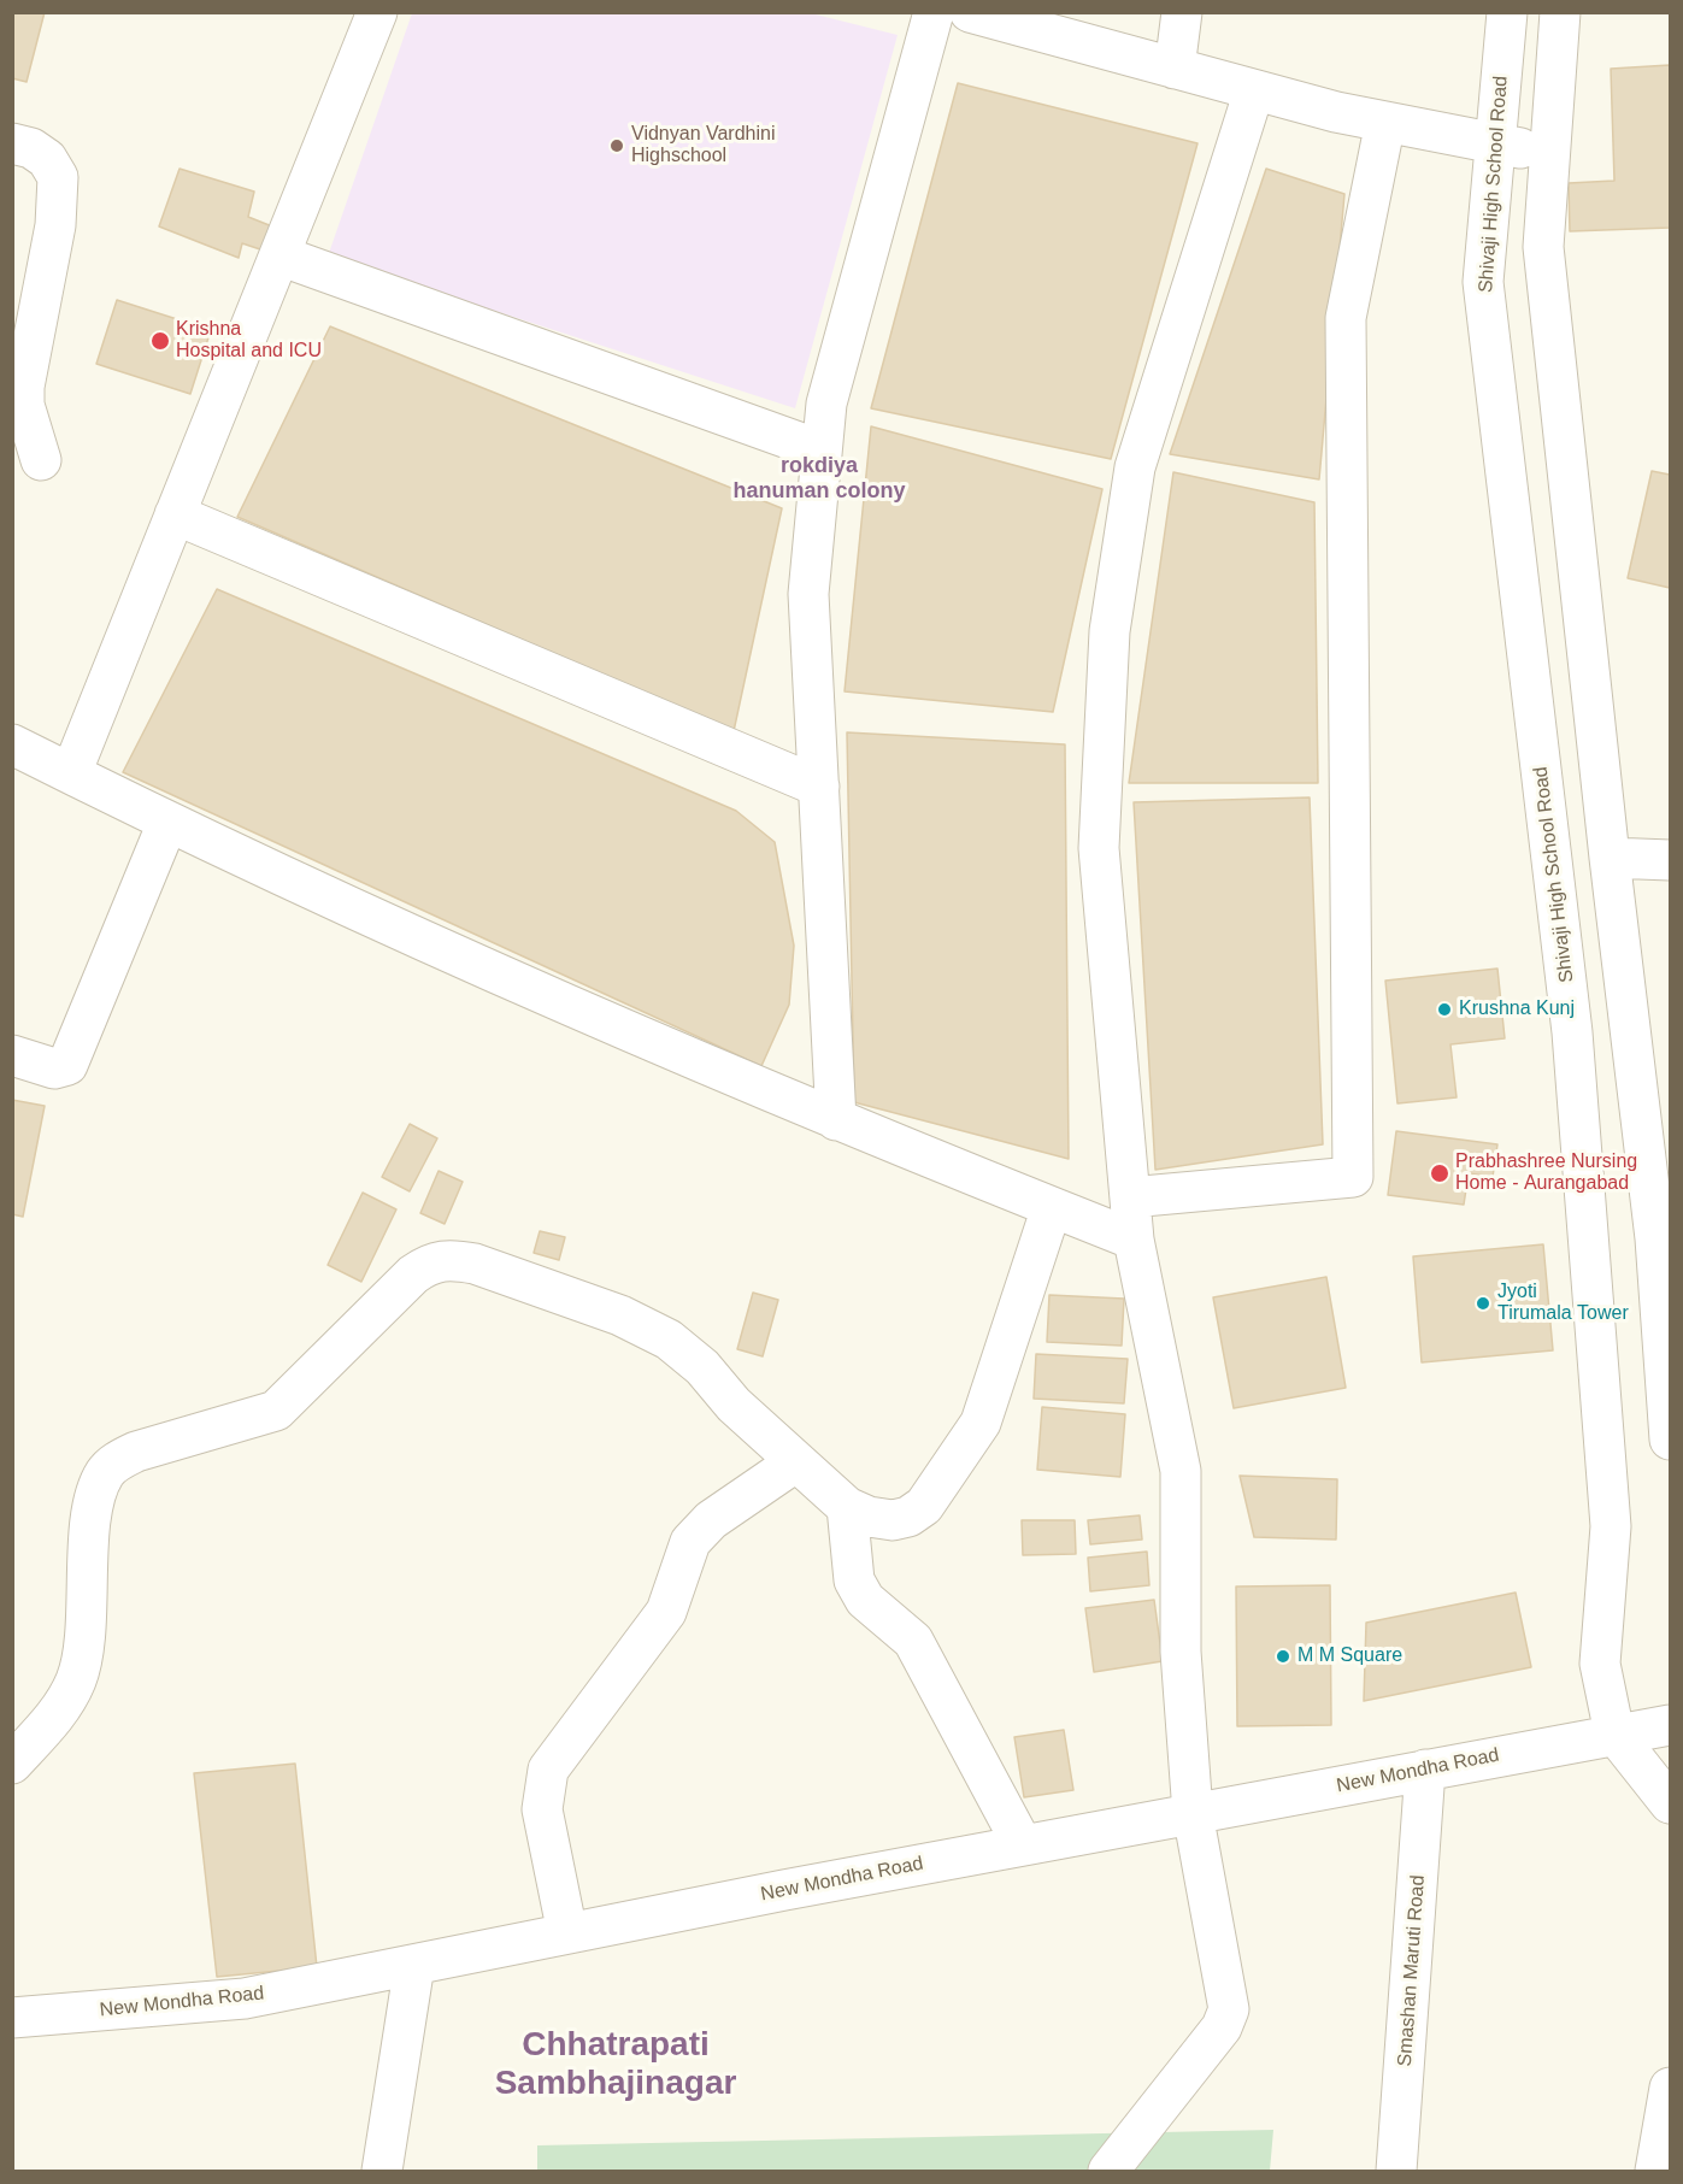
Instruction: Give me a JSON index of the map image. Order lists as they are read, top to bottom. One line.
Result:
{"streets":{"street":["Shivaji High School Road","New Mondha Road","Smashan Maruti Road"]},"crossings":[["Shivaji High School Road","New Mondha Road"],["New Mondha Road","Smashan Maruti Road"]],"districts":["rokdiya hanuman colony","Chhatrapati Sambhajinagar"],"places":["Vidnyan Vardhini Highschool","Krishna Hospital and ICU","Krushna Kunj","Prabhashree Nursing Home - Aurangabad","Jyoti Tirumala Tower","M M Square"]}
